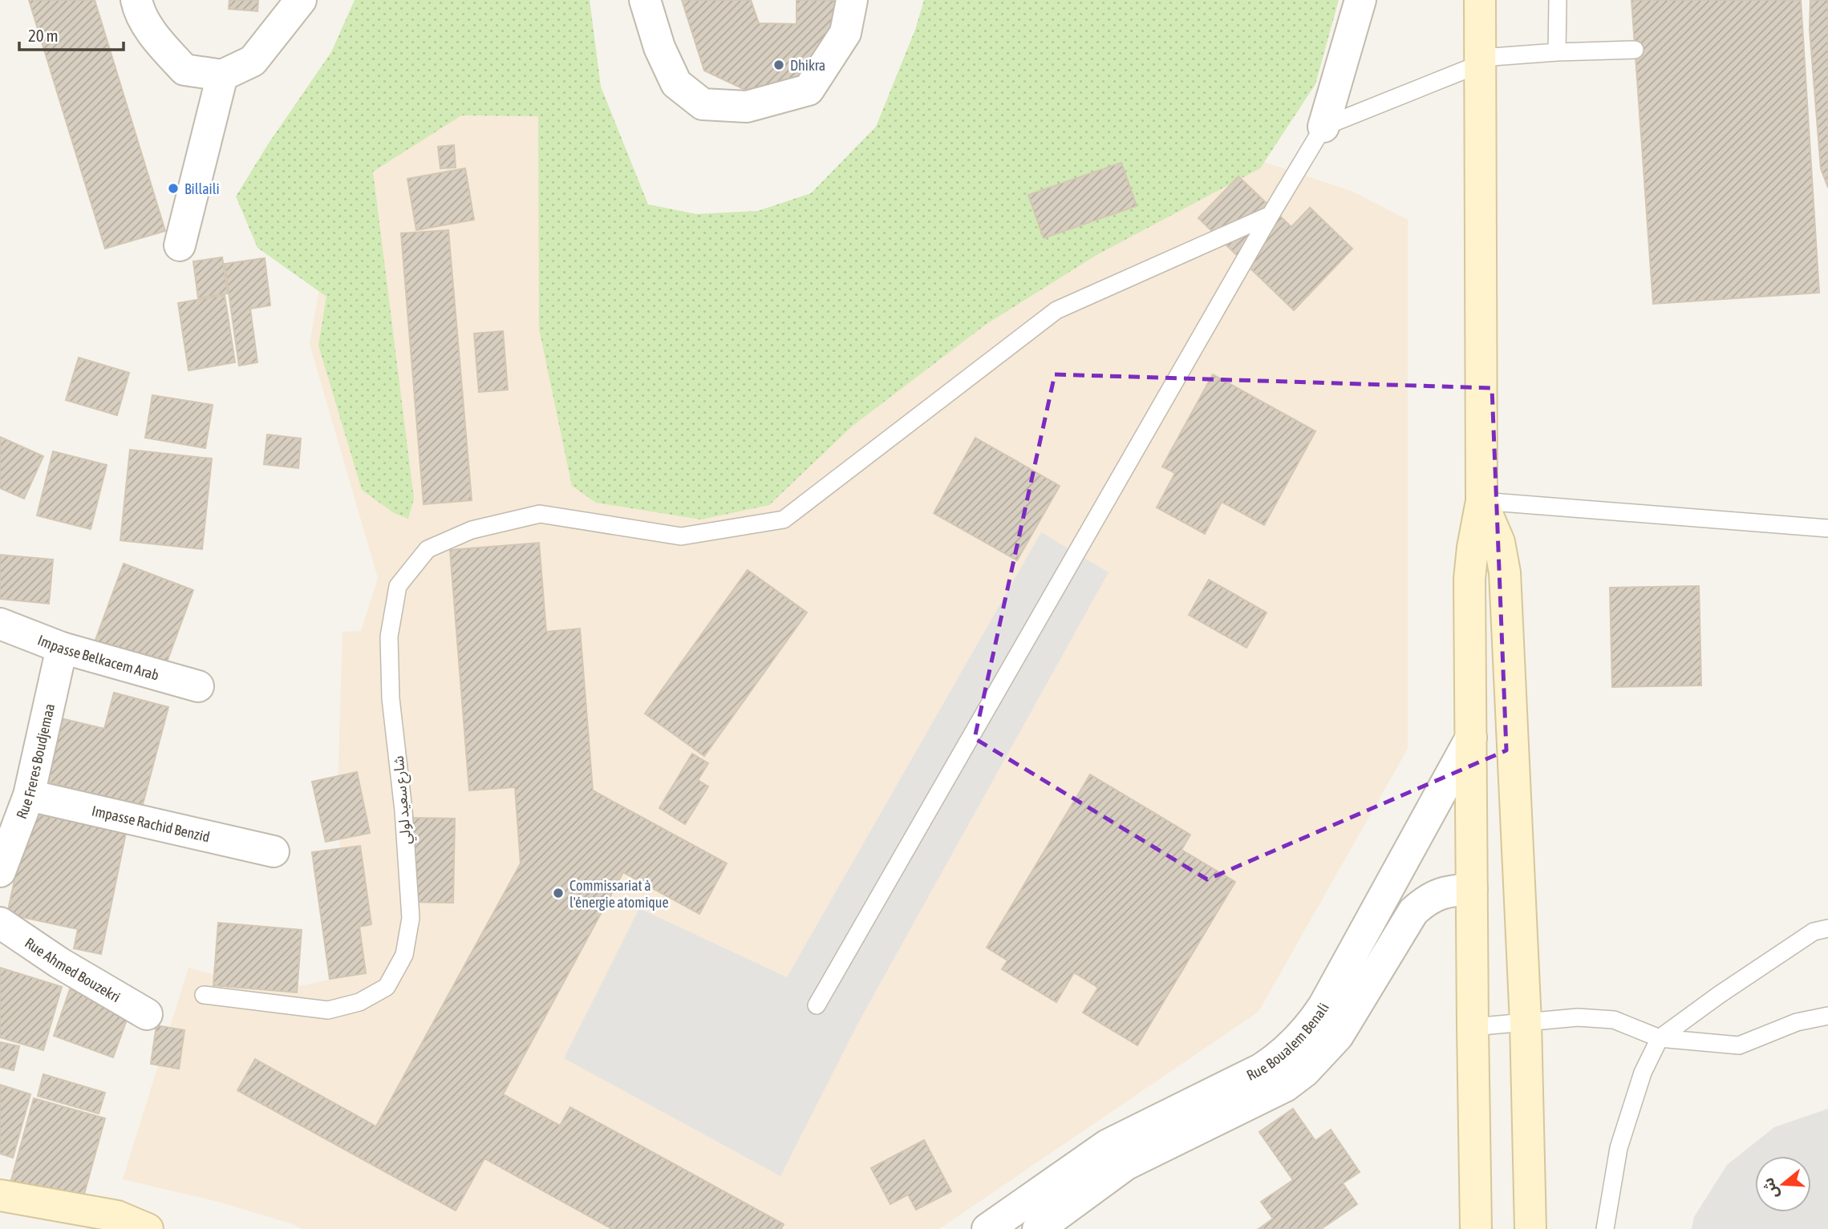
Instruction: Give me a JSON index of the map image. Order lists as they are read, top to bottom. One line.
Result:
{"streets":{"street":["Impasse Belkacem Arab","Rue Freres Boudjemaa","Impasse Rachid Benzid","Rue Ahmed Bouzekri","Rue Boualem Benali"],"lane":["شارع سعيد لولي"]},"crossings":[["Impasse Belkacem Arab","Rue Freres Boudjemaa"],["Rue Freres Boudjemaa","Impasse Rachid Benzid"]],"places":["Dhikra","Billaili","Commissariat à l'énergie atomique"],"scale_bar":"20 m","north":"left"}
